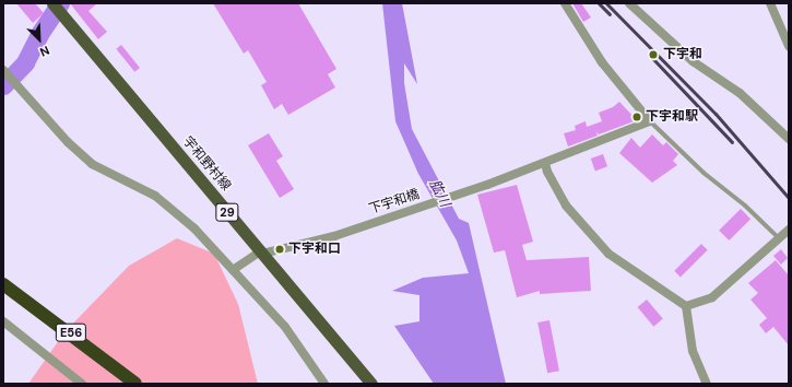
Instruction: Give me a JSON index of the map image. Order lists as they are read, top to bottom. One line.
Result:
{"streets":{"highway":["E56"],"main road":["宇和野村線","29"],"street":["下宇和橋"]},"crossings":[["宇和野村線","下宇和橋"]],"water":["肱川"],"places":["下宇和","下宇和駅","下宇和口"],"north":"bottom right"}
